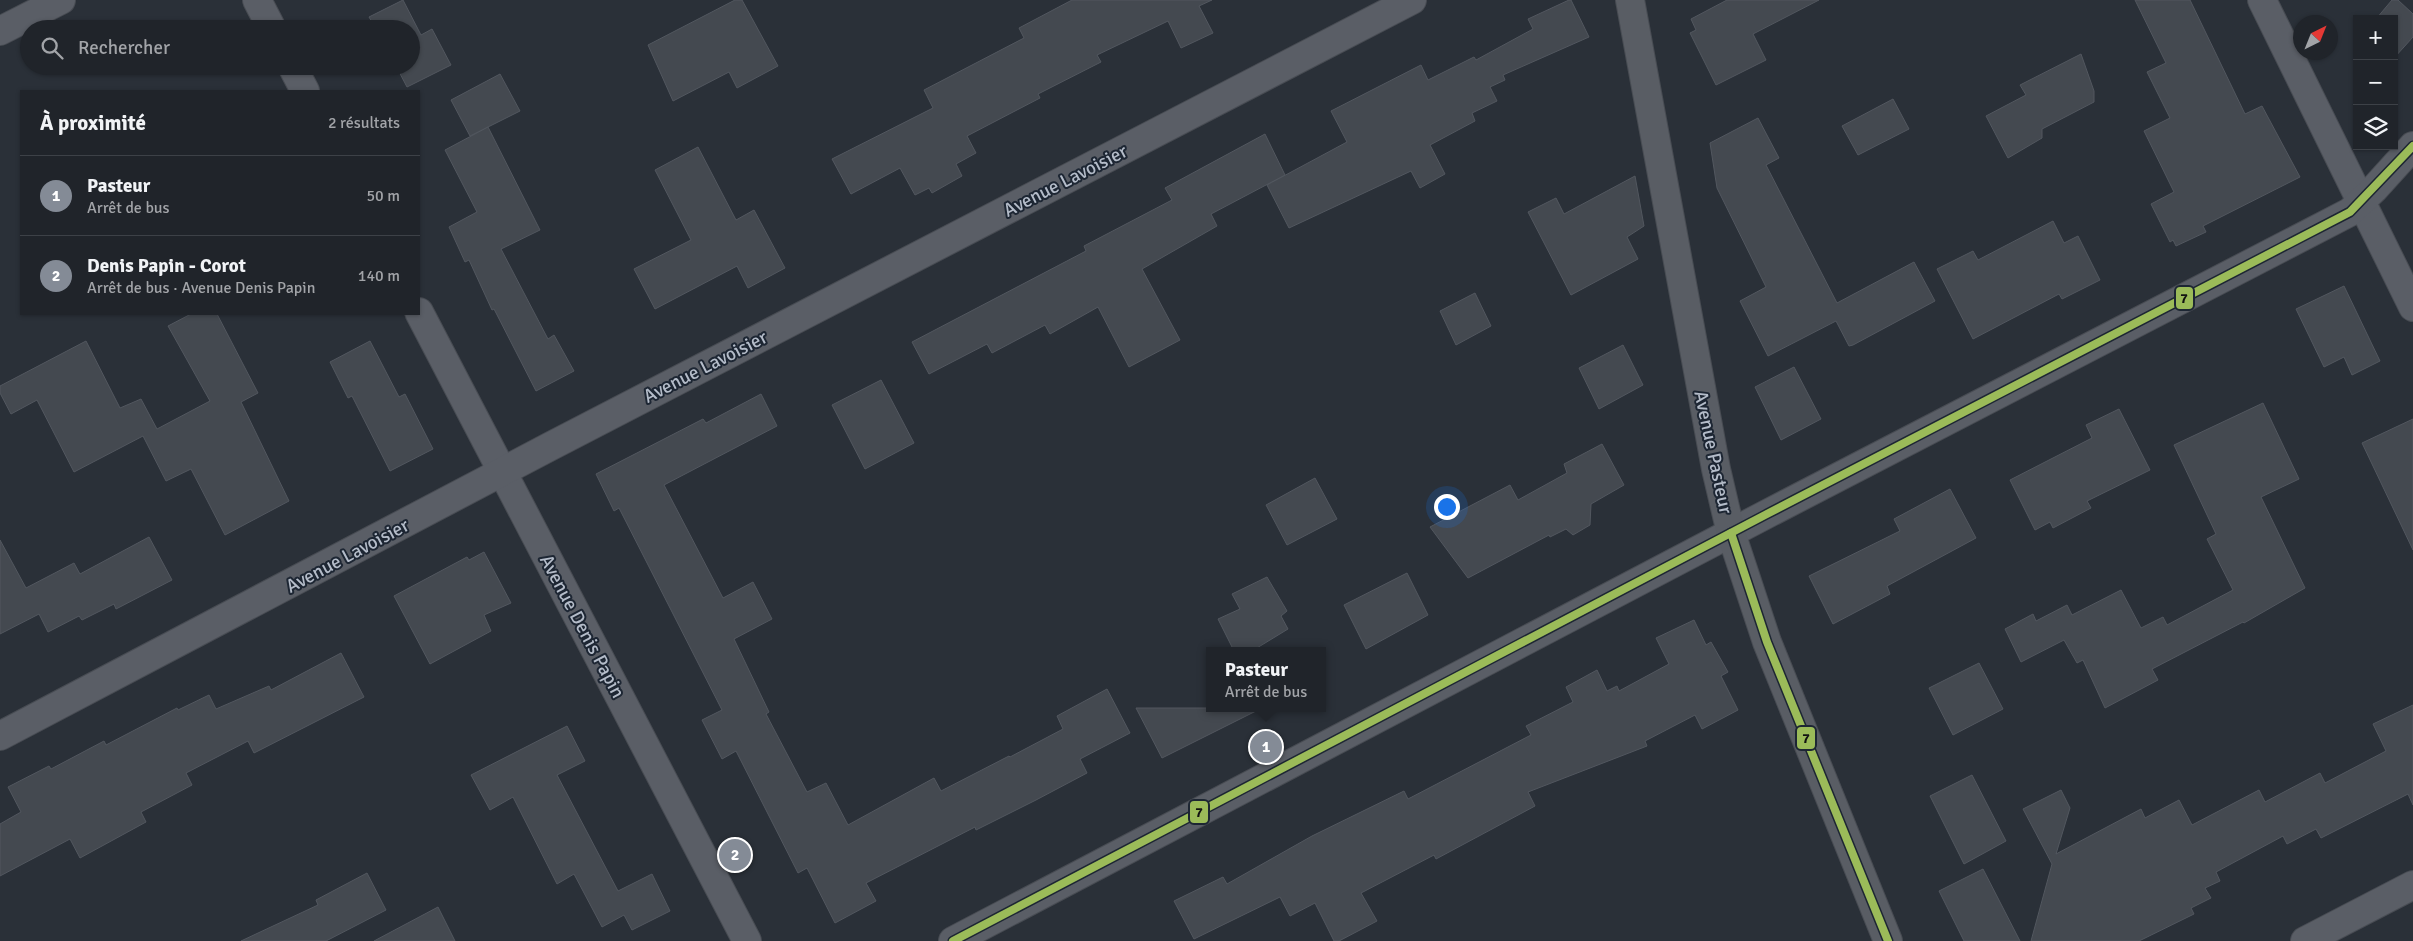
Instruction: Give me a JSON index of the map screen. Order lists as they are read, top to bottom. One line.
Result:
{"streets":{"street":["Avenue Lavoisier","Avenue Pasteur","Avenue Denis Papin"]},"crossings":[["Avenue Lavoisier","Avenue Denis Papin"]],"lines":["transit line 7"],"north":"top right","page":{"map_buttons":["+","−"],"search":"Rechercher","heading":["À proximité","2 résultats"],"list":[{"mark":"1","name":"Pasteur","note":"Arrêt de bus","value":"50 m"},{"mark":"2","name":"Denis Papin - Corot","note":"Arrêt de bus · Avenue Denis Papin","value":"140 m"}],"popup":["Pasteur","Arrêt de bus"],"pins":["1","2"]}}
